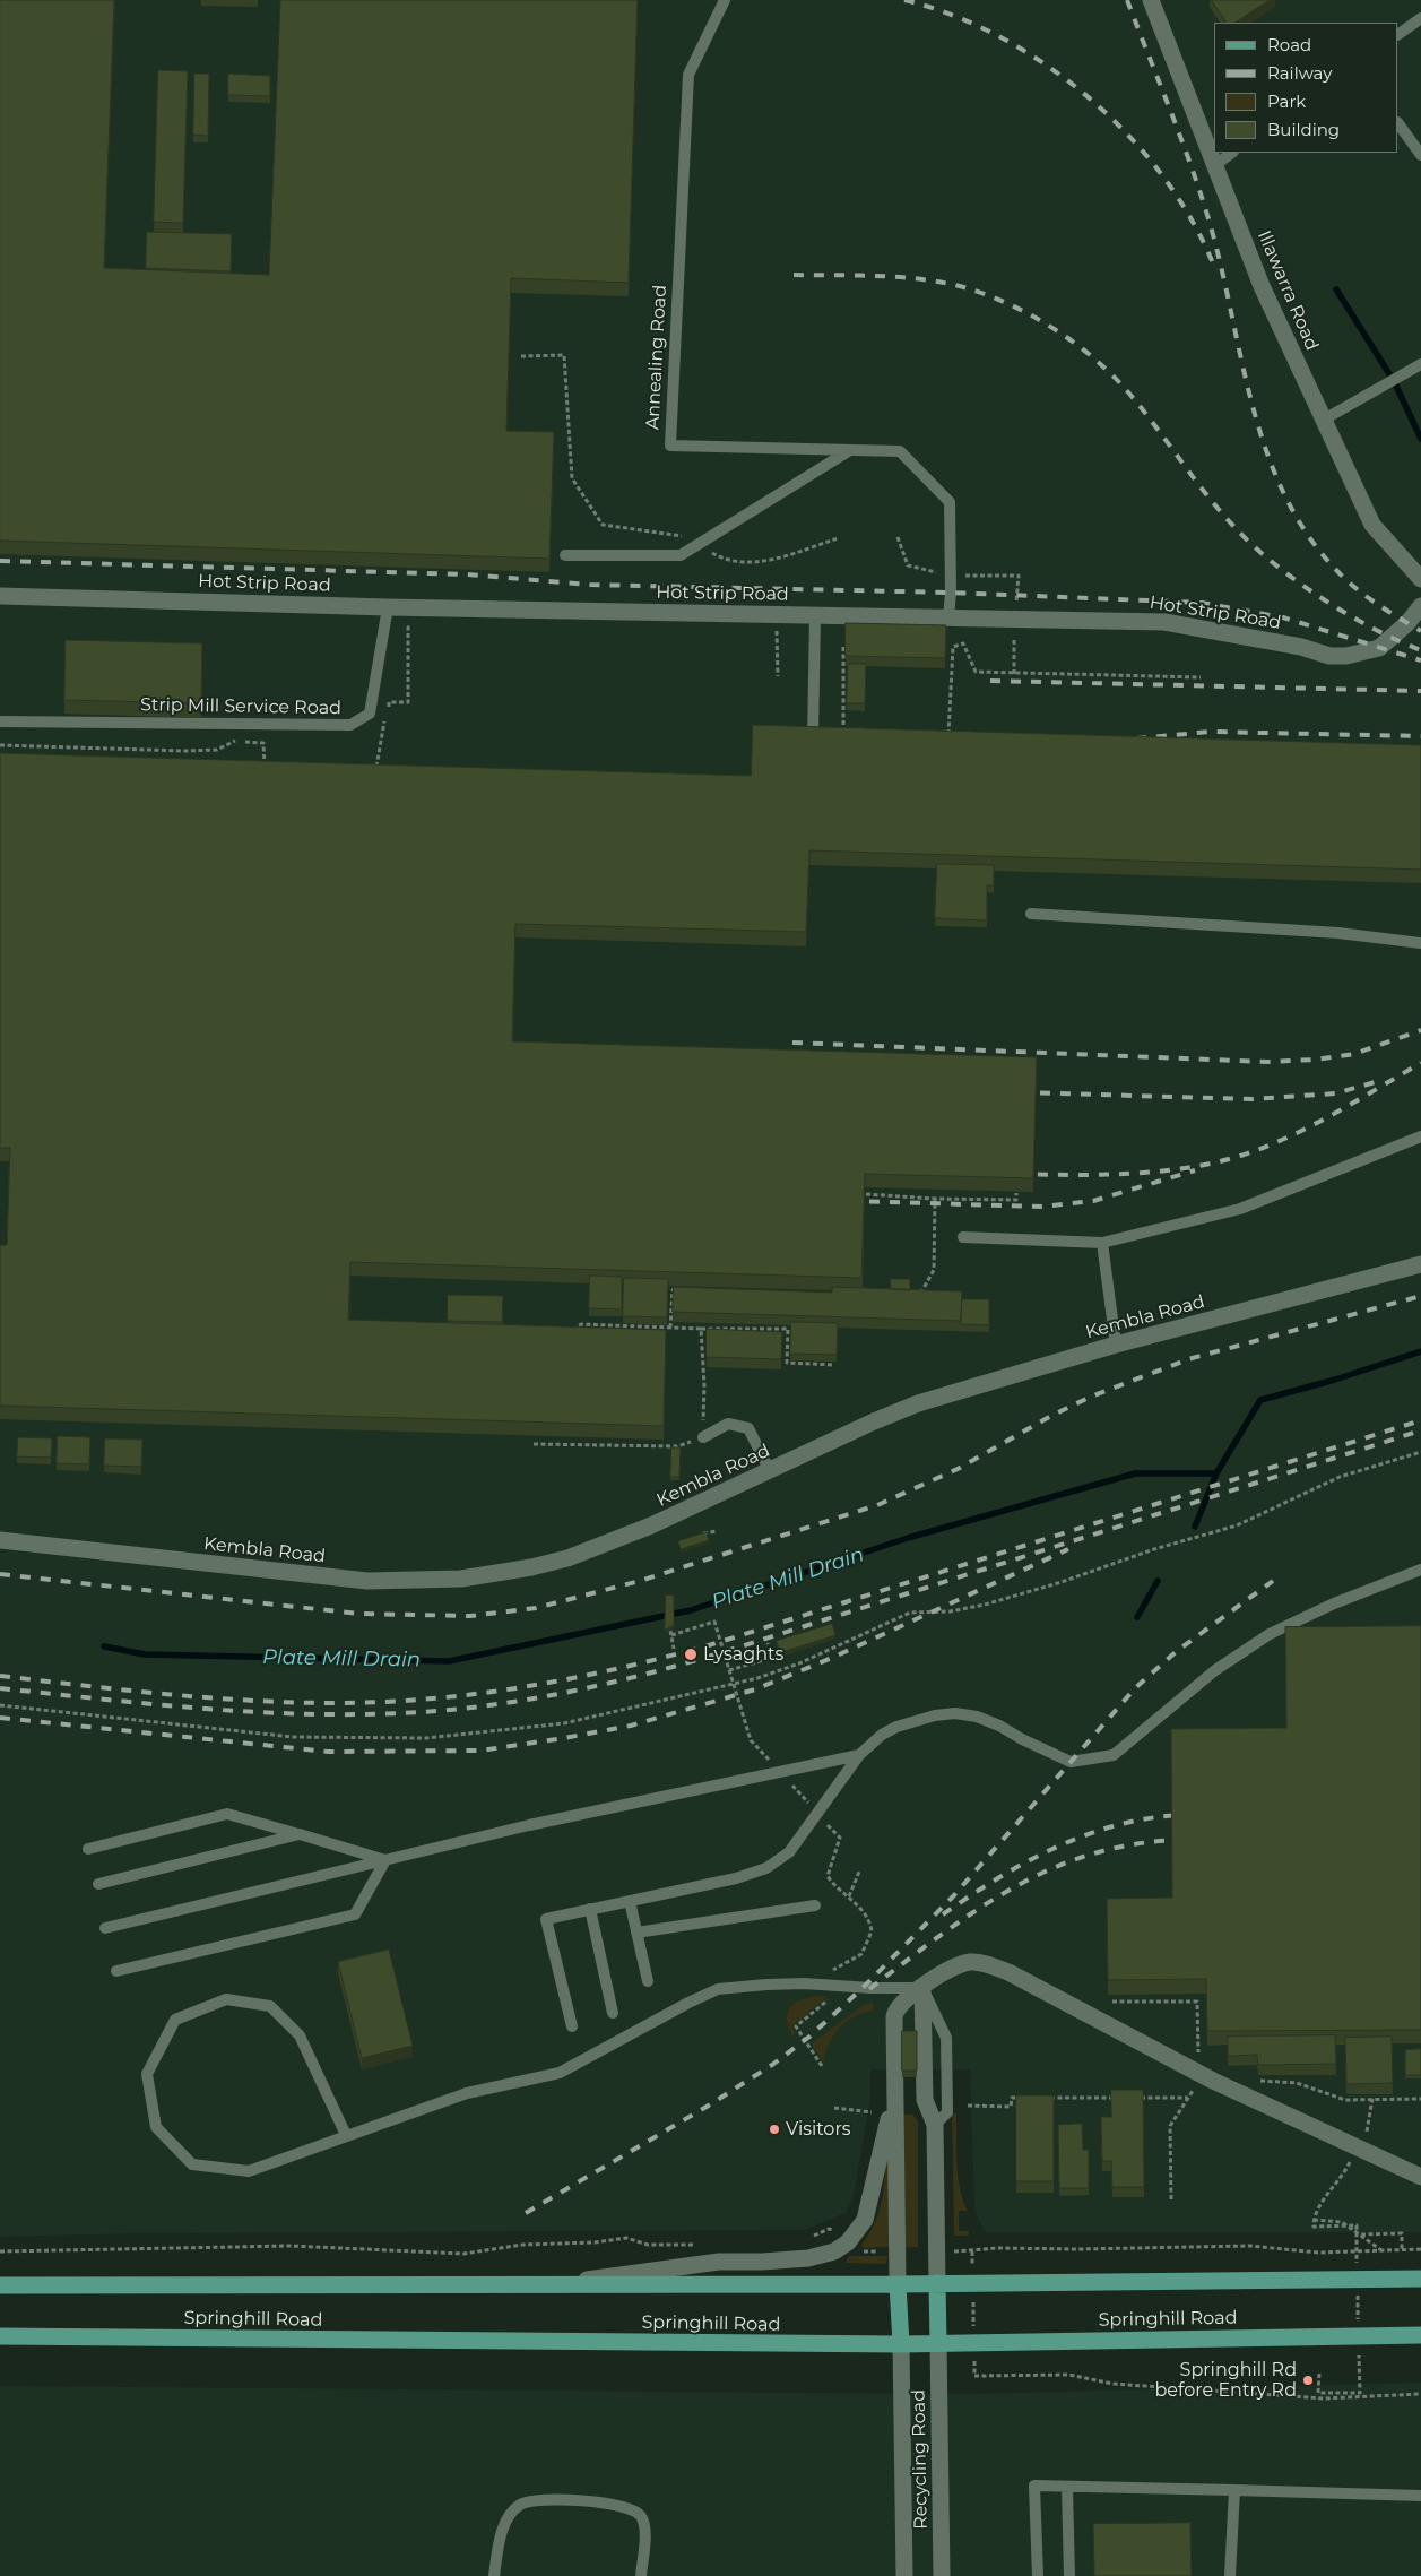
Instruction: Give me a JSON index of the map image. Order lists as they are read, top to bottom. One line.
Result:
{"streets":{"main road":["Springhill Road"],"street":["Illawarra Road","Hot Strip Road","Kembla Road","Recycling Road"],"lane":["Annealing Road","Strip Mill Service Road"]},"crossings":[["Annealing Road","Hot Strip Road"],["Hot Strip Road","Strip Mill Service Road"],["Springhill Road","Recycling Road"]],"water":["Plate Mill Drain"],"places":["Lysaghts","Visitors","Springhill Rd before Entry Rd"],"legend":["Road","Railway","Park","Building"]}
